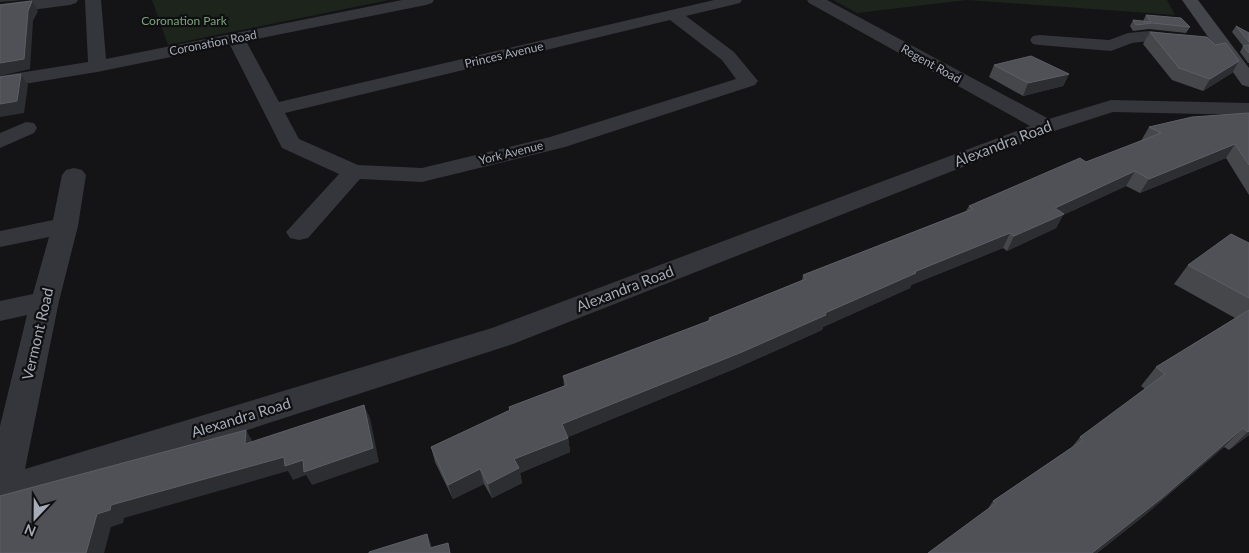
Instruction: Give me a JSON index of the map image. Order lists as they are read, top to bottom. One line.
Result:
{"streets":{"street":["Coronation Road","Princes Avenue","Regent Road","Alexandra Road","York Avenue","Vermont Road"]},"crossings":[["Coronation Road","York Avenue"],["Princes Avenue","York Avenue"],["Regent Road","Alexandra Road"],["Alexandra Road","Vermont Road"]],"parks":["Coronation Park"],"north":"bottom"}
